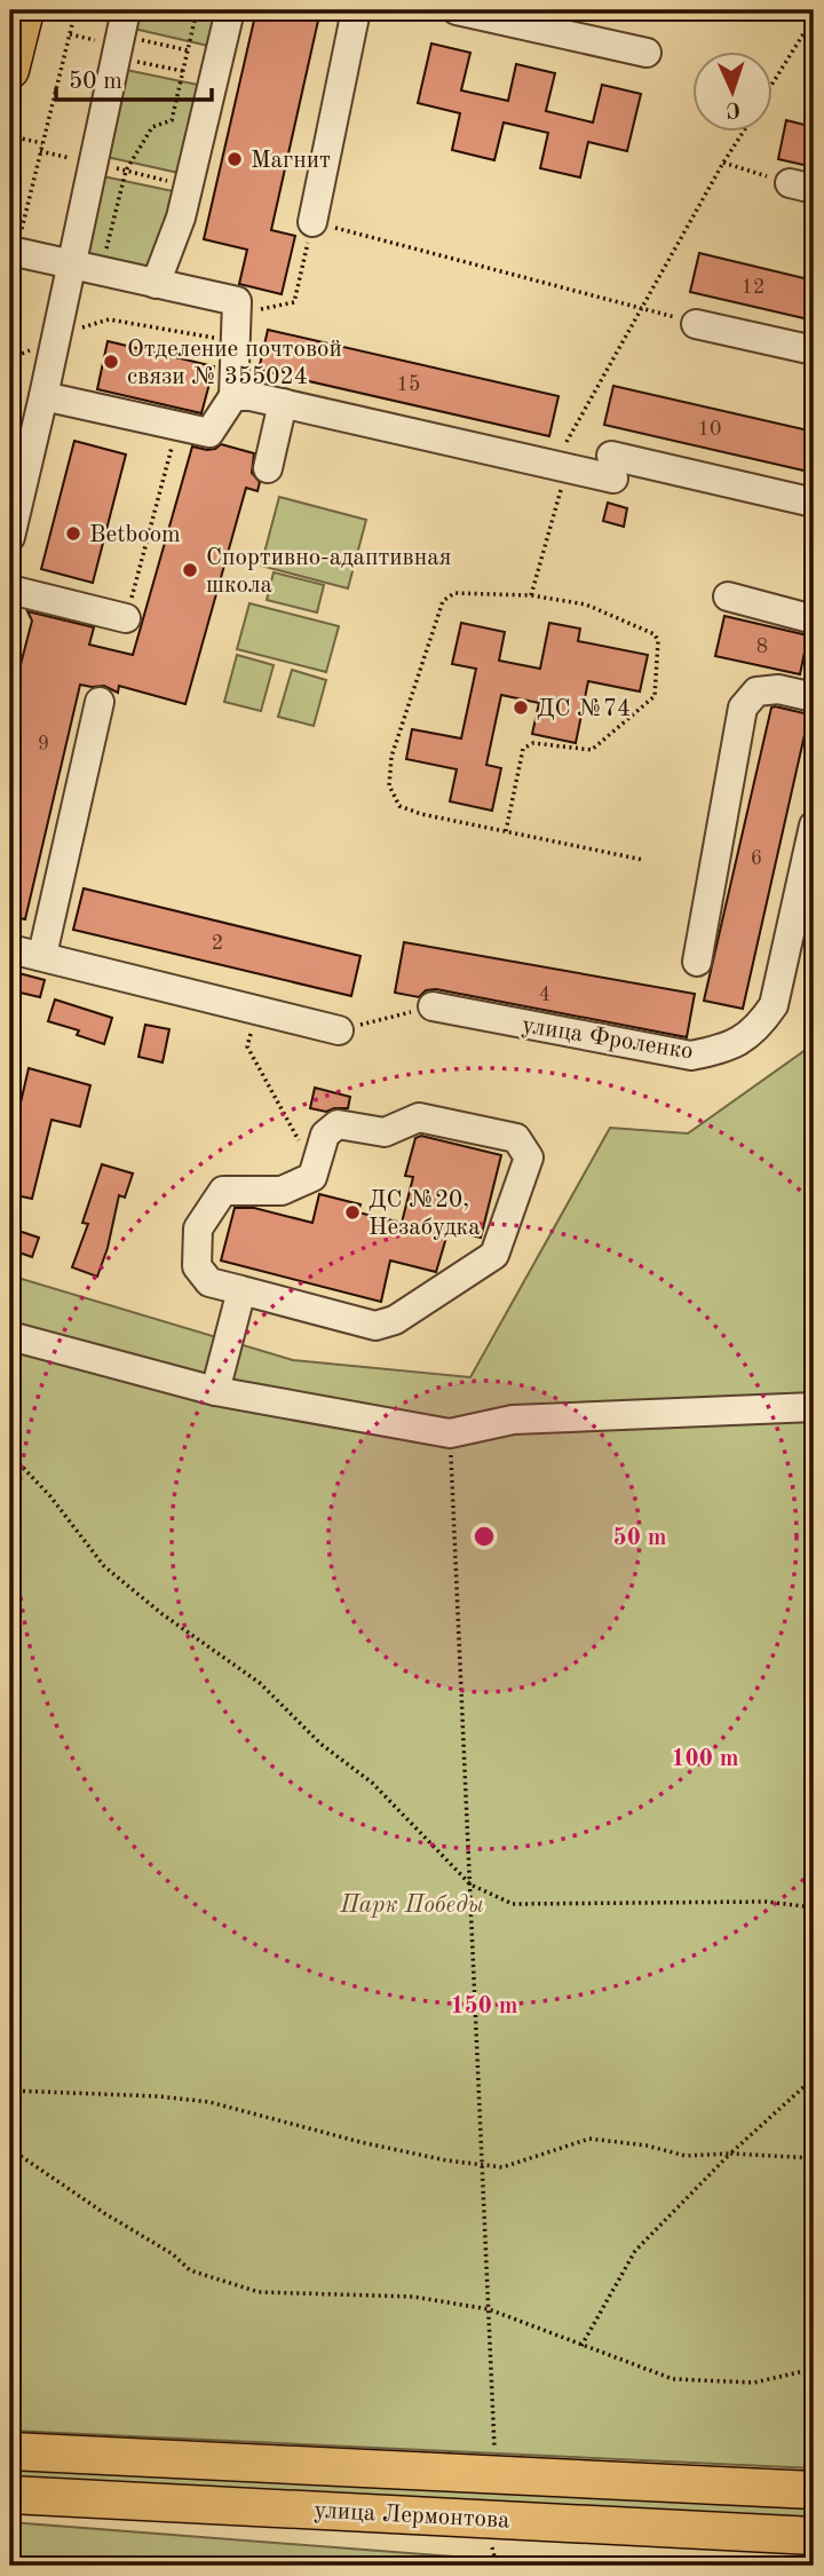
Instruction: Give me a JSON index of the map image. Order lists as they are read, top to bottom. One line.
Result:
{"streets":{"main road":["улица Лермонтова"],"street":["улица Фроленко"]},"parks":["Парк Победы"],"places":["Магнит","Отделение почтовой связи № 355024","Betboom","Спортивно-адаптивная школа","ДС №74","ДС №20, Незабудка"],"house_numbers":["12","15","10","8","9","6","2","4"],"scale_bar":"50 m","north":"bottom","rings":["50 m","100 m","150 m"]}
